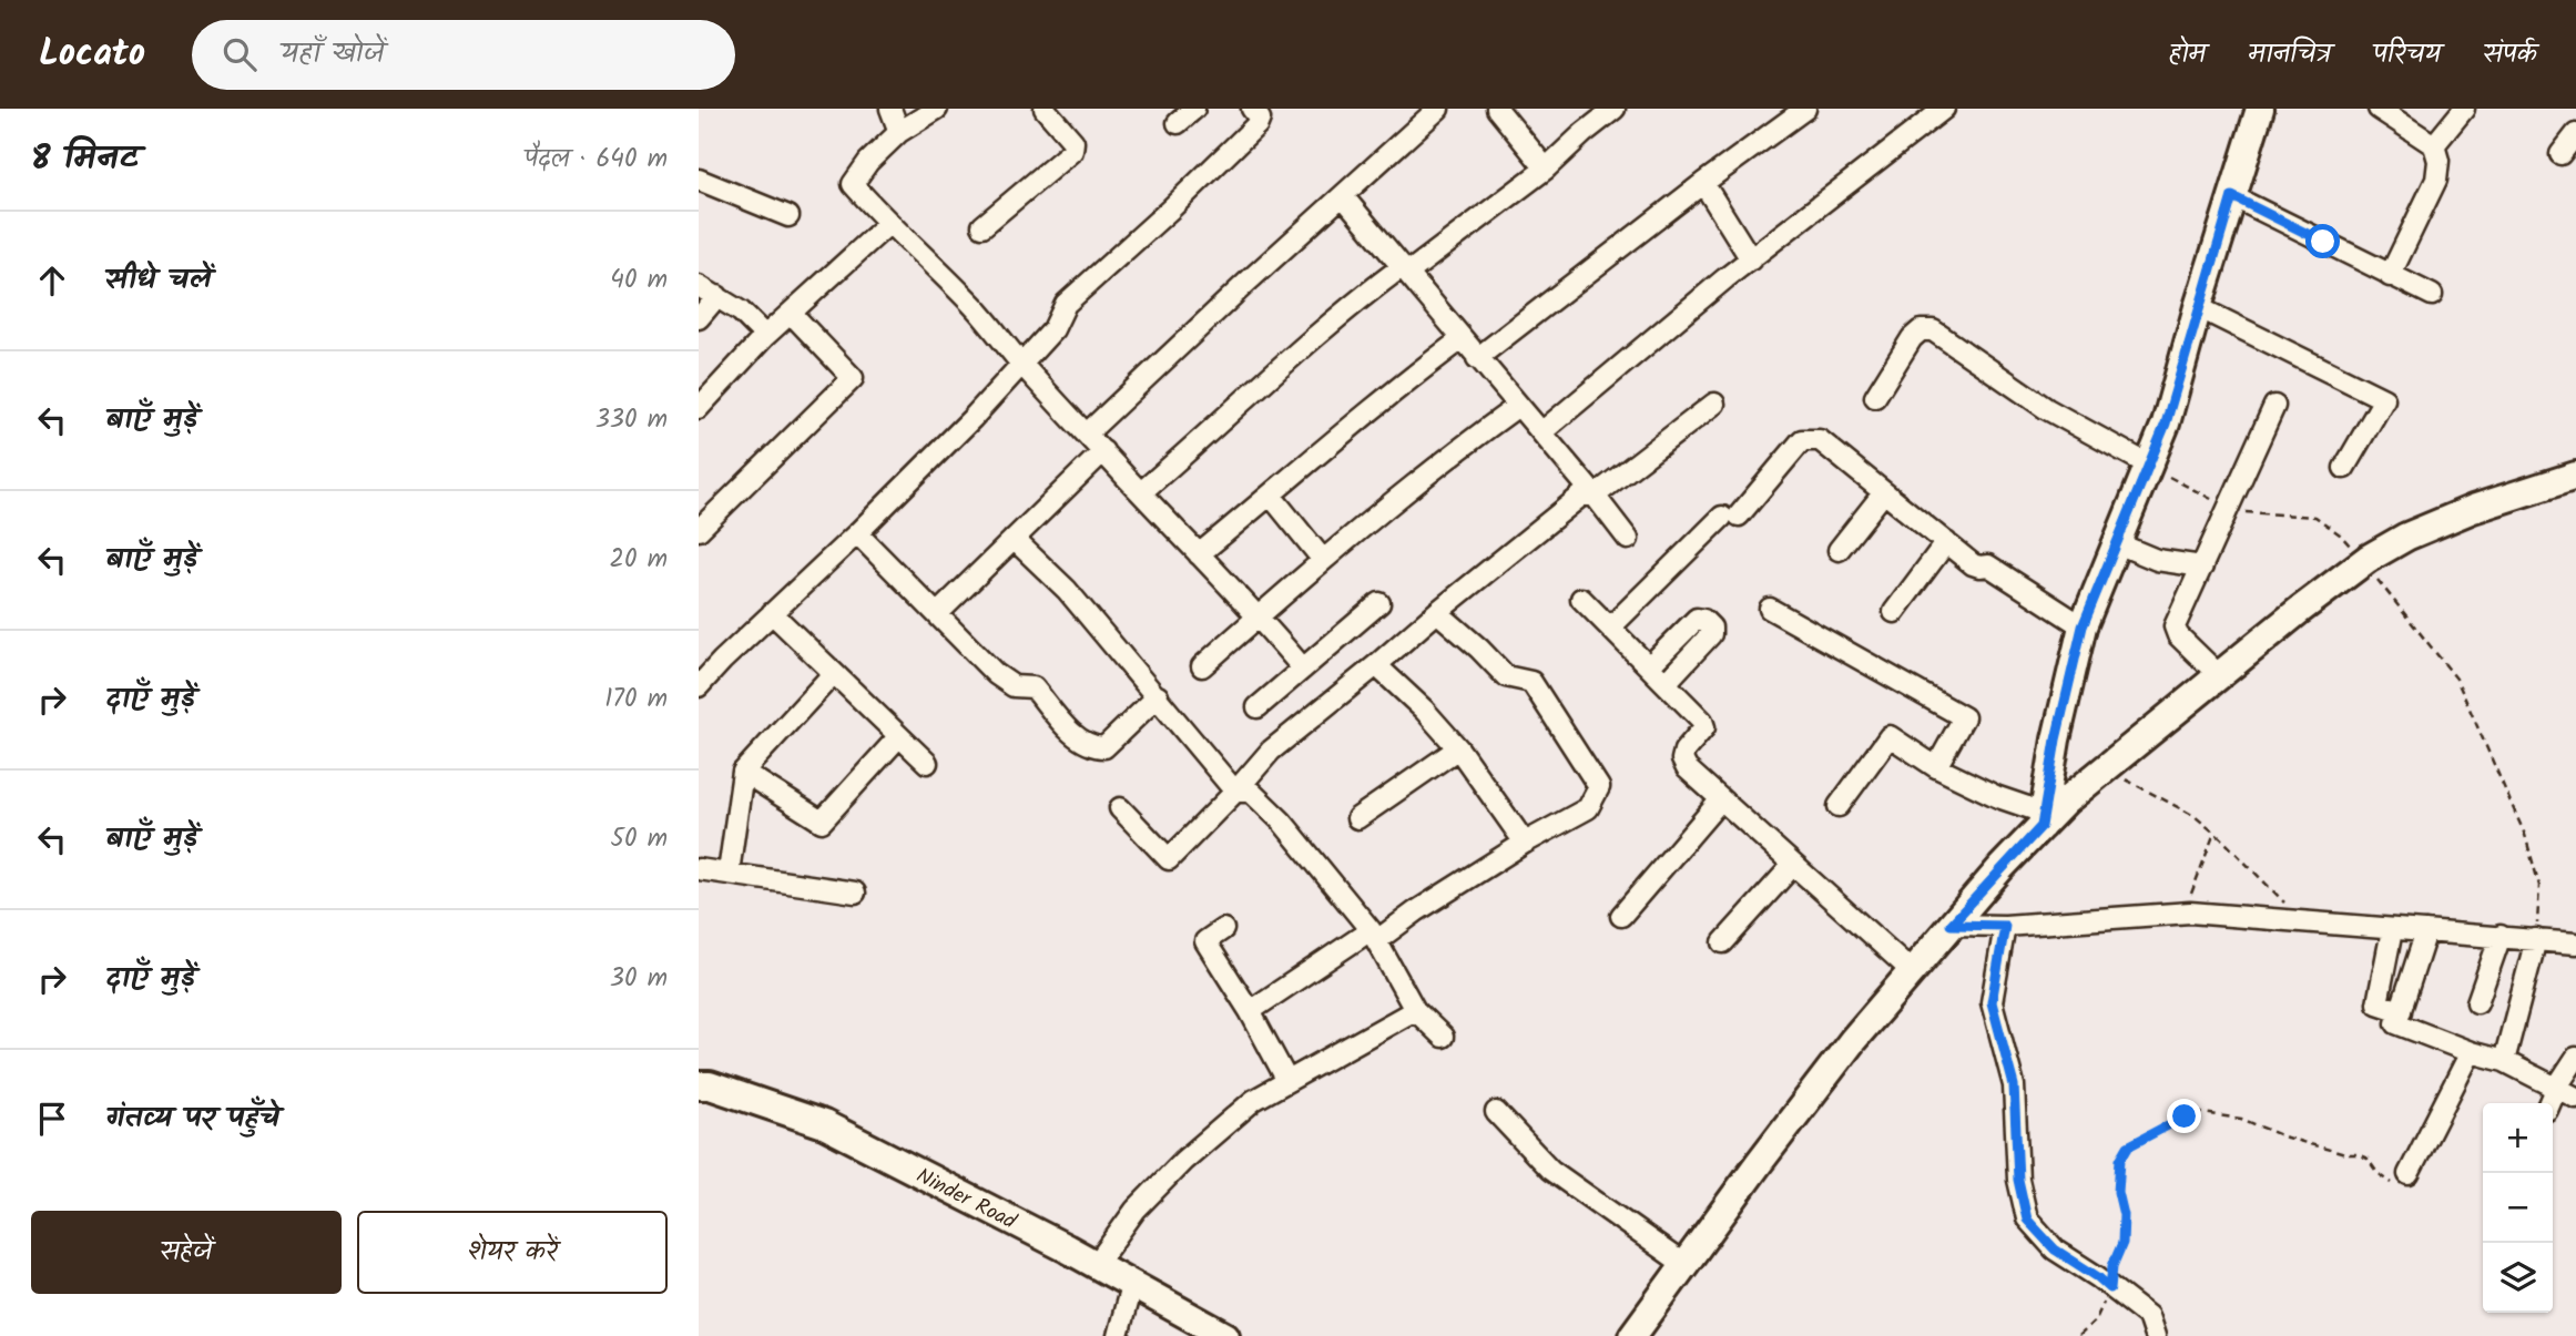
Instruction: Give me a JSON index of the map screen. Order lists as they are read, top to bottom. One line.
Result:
{"streets":{"street":["Ninder Road"]},"page":{"header":"Locato","search":"यहाँ खोजें","nav":["होम","मानचित्र","परिचय","संपर्क"],"heading":["8 मिनट","पैदल · 640 m"],"list":[["सीधे चलें","40 m"],["बाएँ मुड़ें","330 m"],["बाएँ मुड़ें","20 m"],["दाएँ मुड़ें","170 m"],["बाएँ मुड़ें","50 m"],["दाएँ मुड़ें","30 m"],"गंतव्य पर पहुँचे"],"map_buttons":["+","−"],"buttons":["सहेजें","शेयर करें"]}}
